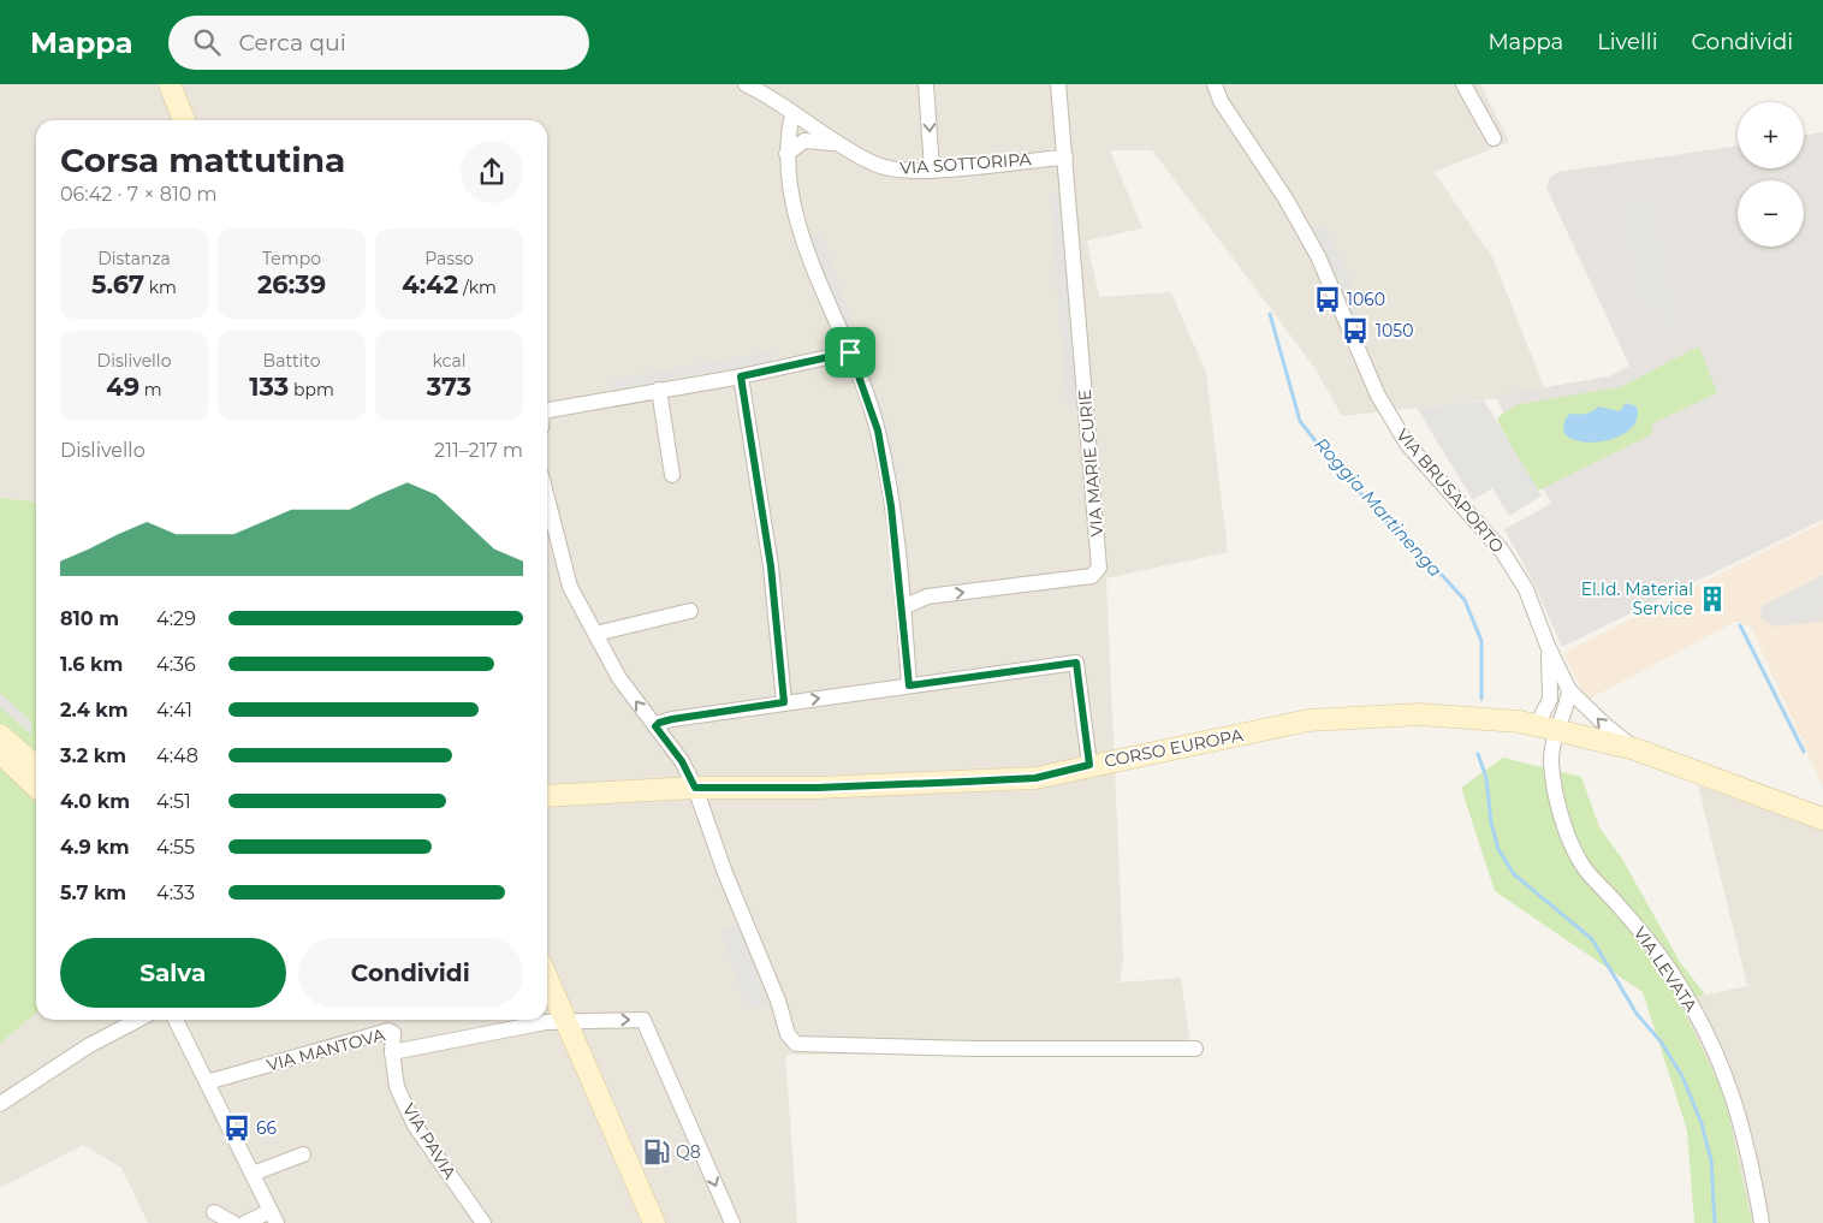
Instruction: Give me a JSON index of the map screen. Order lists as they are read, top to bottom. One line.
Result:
{"streets":{"street":["VIA SOTTORIPA","VIA MARIE CURIE","VIA BRUSAPORTO","CORSO EUROPA","VIA LEVATA","VIA MANTOVA","VIA PAVIA"]},"crossings":[["VIA SOTTORIPA","VIA MARIE CURIE"],["VIA BRUSAPORTO","CORSO EUROPA"],["VIA BRUSAPORTO","VIA LEVATA"],["VIA MANTOVA","VIA PAVIA"]],"water":["Roggia Martinenga"],"places":{"bus stop":["1060","1050","66"],"building":["El.Id. Material Service"],"fuel station":["Q8"]},"page":{"header":"Mappa","search":"Cerca qui","nav":["Mappa","Livelli","Condividi"],"map_buttons":["+","−"],"heading":["Corsa mattutina","06:42 · 7 × 810 m"],"stats":[["Distanza","5.67 km"],["Tempo","26:39"],["Passo","4:42 /km"],["Dislivello","49 m"],["Battito","133 bpm"],["kcal","373"]],"chart":["Dislivello","211–217 m"],"list":[{"name":"810 m","note":"4:29"},{"name":"1.6 km","note":"4:36"},{"name":"2.4 km","note":"4:41"},{"name":"3.2 km","note":"4:48"},{"name":"4.0 km","note":"4:51"},{"name":"4.9 km","note":"4:55"},{"name":"5.7 km","note":"4:33"}],"buttons":["Salva","Condividi"]}}
